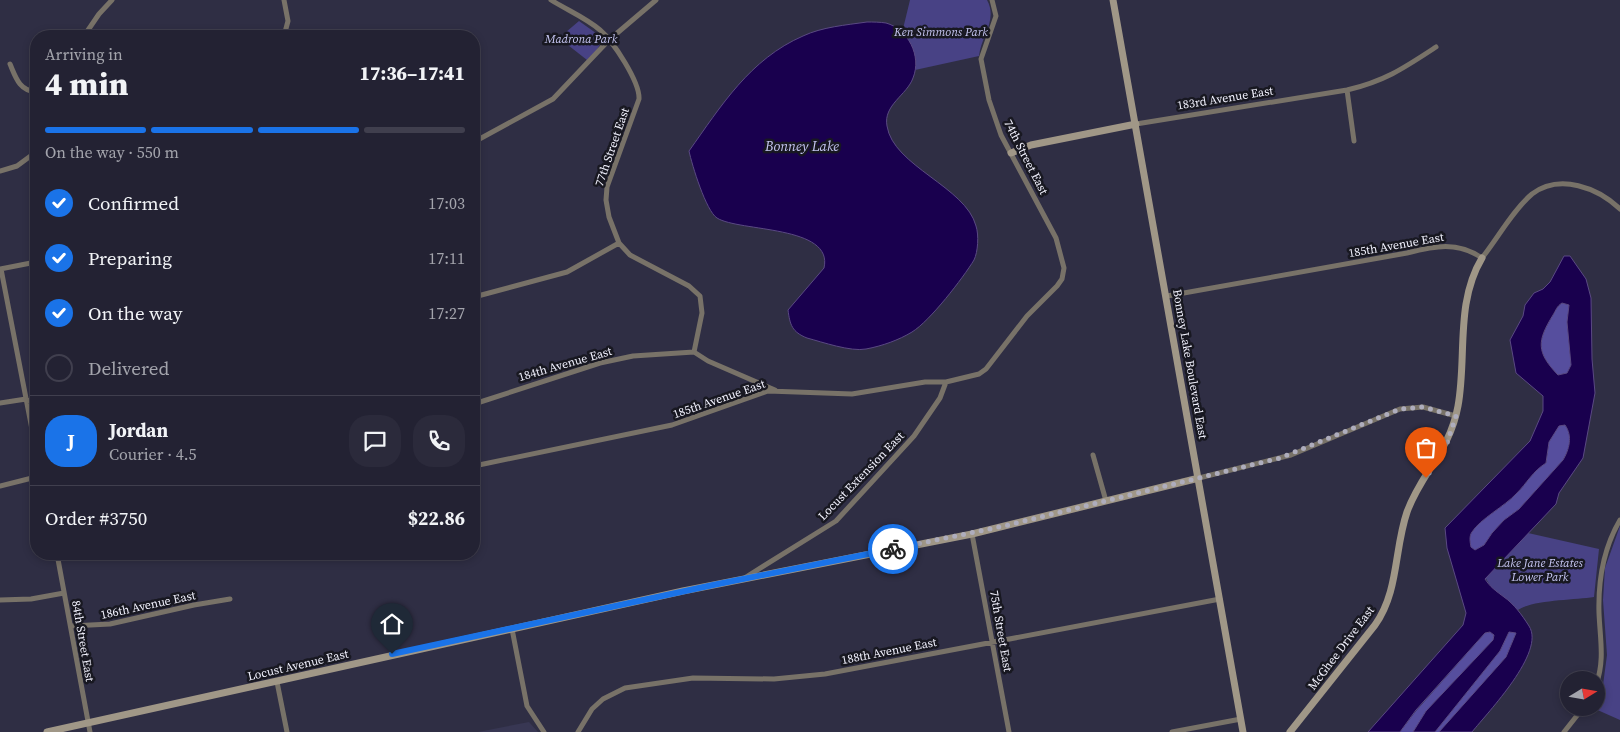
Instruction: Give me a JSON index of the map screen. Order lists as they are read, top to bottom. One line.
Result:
{"streets":{"street":["183rd Avenue East","77th Street East","74th Street East","185th Avenue East","184th Avenue East","Bonney Lake Boulevard East","Locust Extension East","186th Avenue East","75th Street East","84th Street East","McGhee Drive East","188th Avenue East","Locust Avenue East"]},"crossings":[["183rd Avenue East","74th Street East"],["183rd Avenue East","Bonney Lake Boulevard East"],["77th Street East","184th Avenue East"],["74th Street East","185th Avenue East"],["185th Avenue East","Bonney Lake Boulevard East"],["185th Avenue East","Locust Extension East"],["185th Avenue East","McGhee Drive East"],["Bonney Lake Boulevard East","188th Avenue East"],["Bonney Lake Boulevard East","Locust Avenue East"],["Locust Extension East","Locust Avenue East"],["186th Avenue East","84th Street East"],["75th Street East","188th Avenue East"],["75th Street East","Locust Avenue East"],["84th Street East","Locust Avenue East"],["McGhee Drive East","Locust Avenue East"]],"water":["Bonney Lake"],"parks":["Ken Simmons Park","Madrona Park","Lake Jane Estates Lower Park"],"north":"right","page":{"heading":["4 min","Arriving in","17:36–17:41"],"panel":["Jordan","Courier · 4.5","Order #3750","$22.86"],"bar":"On the way · 550 m","list":[["Confirmed","17:03"],["Preparing","17:11"],["On the way","17:27"],"Delivered"],"round":"J"}}
